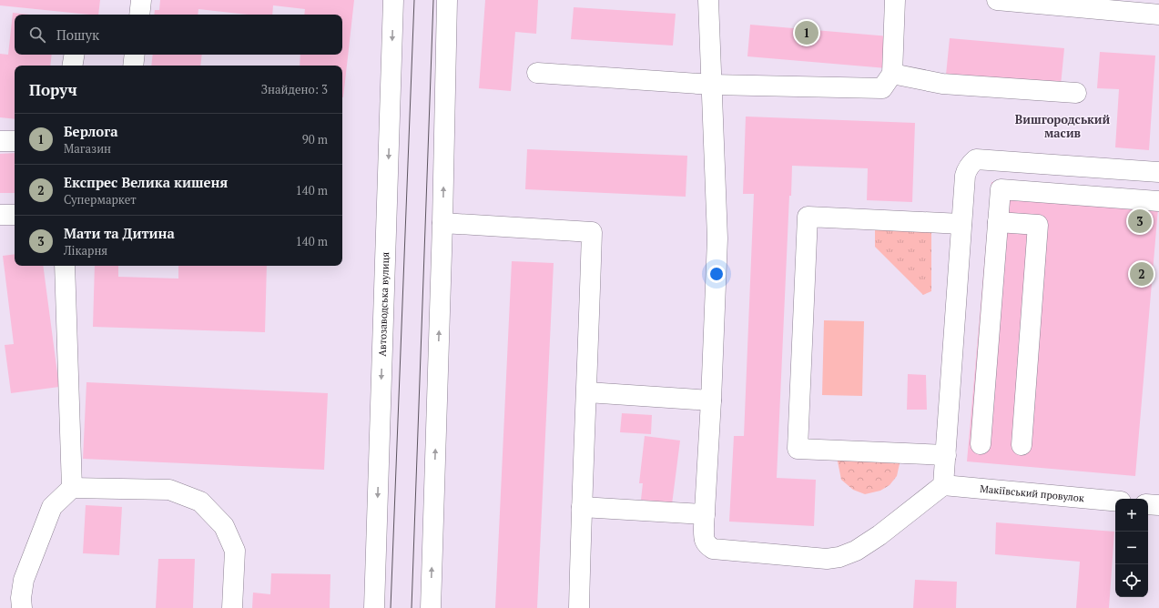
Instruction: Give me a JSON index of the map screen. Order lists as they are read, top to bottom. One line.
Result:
{"streets":{"main road":["Автозаводська вулиця","Макіївський провулок"]},"districts":["Вишгородський масив"],"page":{"search":"Пошук","pins":["1","3","2"],"heading":["Поруч","Знайдено: 3"],"list":[{"mark":"1","name":"Берлога","note":"Магазин","value":"90 m"},{"mark":"2","name":"Експрес Велика кишеня","note":"Супермаркет","value":"140 m"},{"mark":"3","name":"Мати та Дитина","note":"Лікарня","value":"140 m"}],"map_buttons":["+","−"]}}
